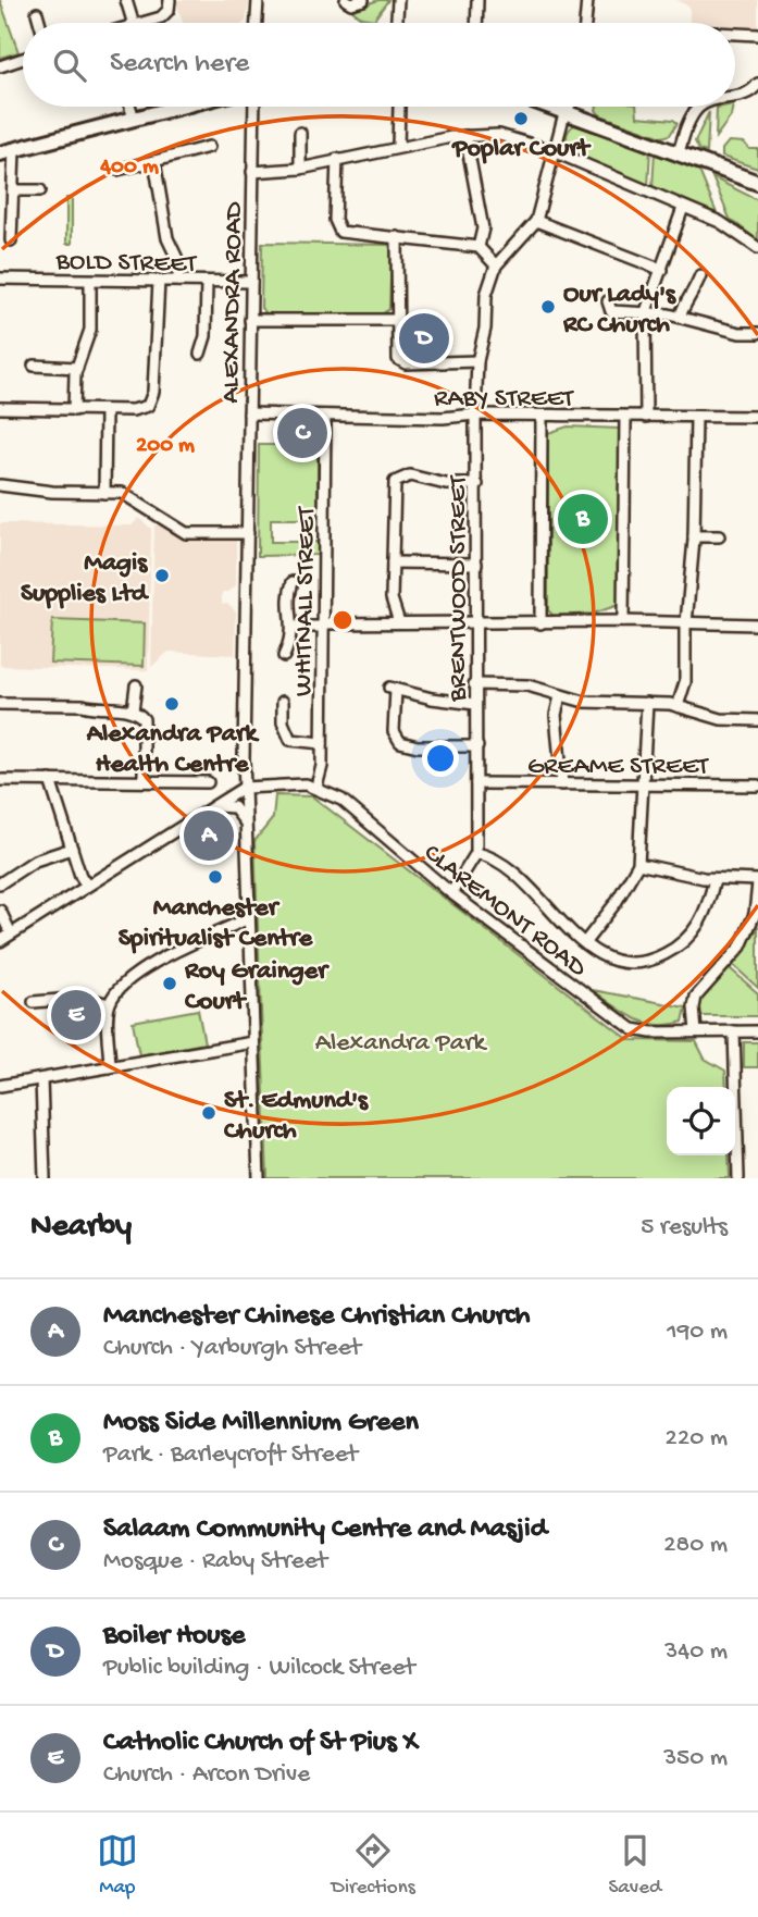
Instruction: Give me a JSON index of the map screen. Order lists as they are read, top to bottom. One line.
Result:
{"streets":{"street":["BOLD STREET","ALEXANDRA ROAD","RABY STREET","BRENTWOOD STREET","WHITNALL STREET","GREAME STREET","CLAREMONT ROAD"]},"crossings":[["BOLD STREET","ALEXANDRA ROAD"],["ALEXANDRA ROAD","RABY STREET"],["RABY STREET","BRENTWOOD STREET"],["RABY STREET","WHITNALL STREET"],["BRENTWOOD STREET","GREAME STREET"],["WHITNALL STREET","CLAREMONT ROAD"]],"parks":["Alexandra Park"],"places":["Poplar Court","Our Lady's RC Church","Magis Supplies Ltd","Alexandra Park Health Centre","Manchester Spiritualist Centre","Roy Grainger Court","St. Edmund's Church"],"page":{"search":"Search here","pins":["D","C","B","A","E"],"heading":["Nearby","5 results"],"list":[{"mark":"A","name":"Manchester Chinese Christian Church","note":"Church · Yarburgh Street","value":"190 m"},{"mark":"B","name":"Moss Side Millennium Green","note":"Park · Barleycroft Street","value":"220 m"},{"mark":"C","name":"Salaam Community Centre and Masjid","note":"Mosque · Raby Street","value":"280 m"},{"mark":"D","name":"Boiler House","note":"Public building · Wilcock Street","value":"340 m"},{"mark":"E","name":"Catholic Church of St Pius X","note":"Church · Arcon Drive","value":"350 m"}],"nav":["Map","Directions","Saved"]},"rings":["400 m","200 m"]}
